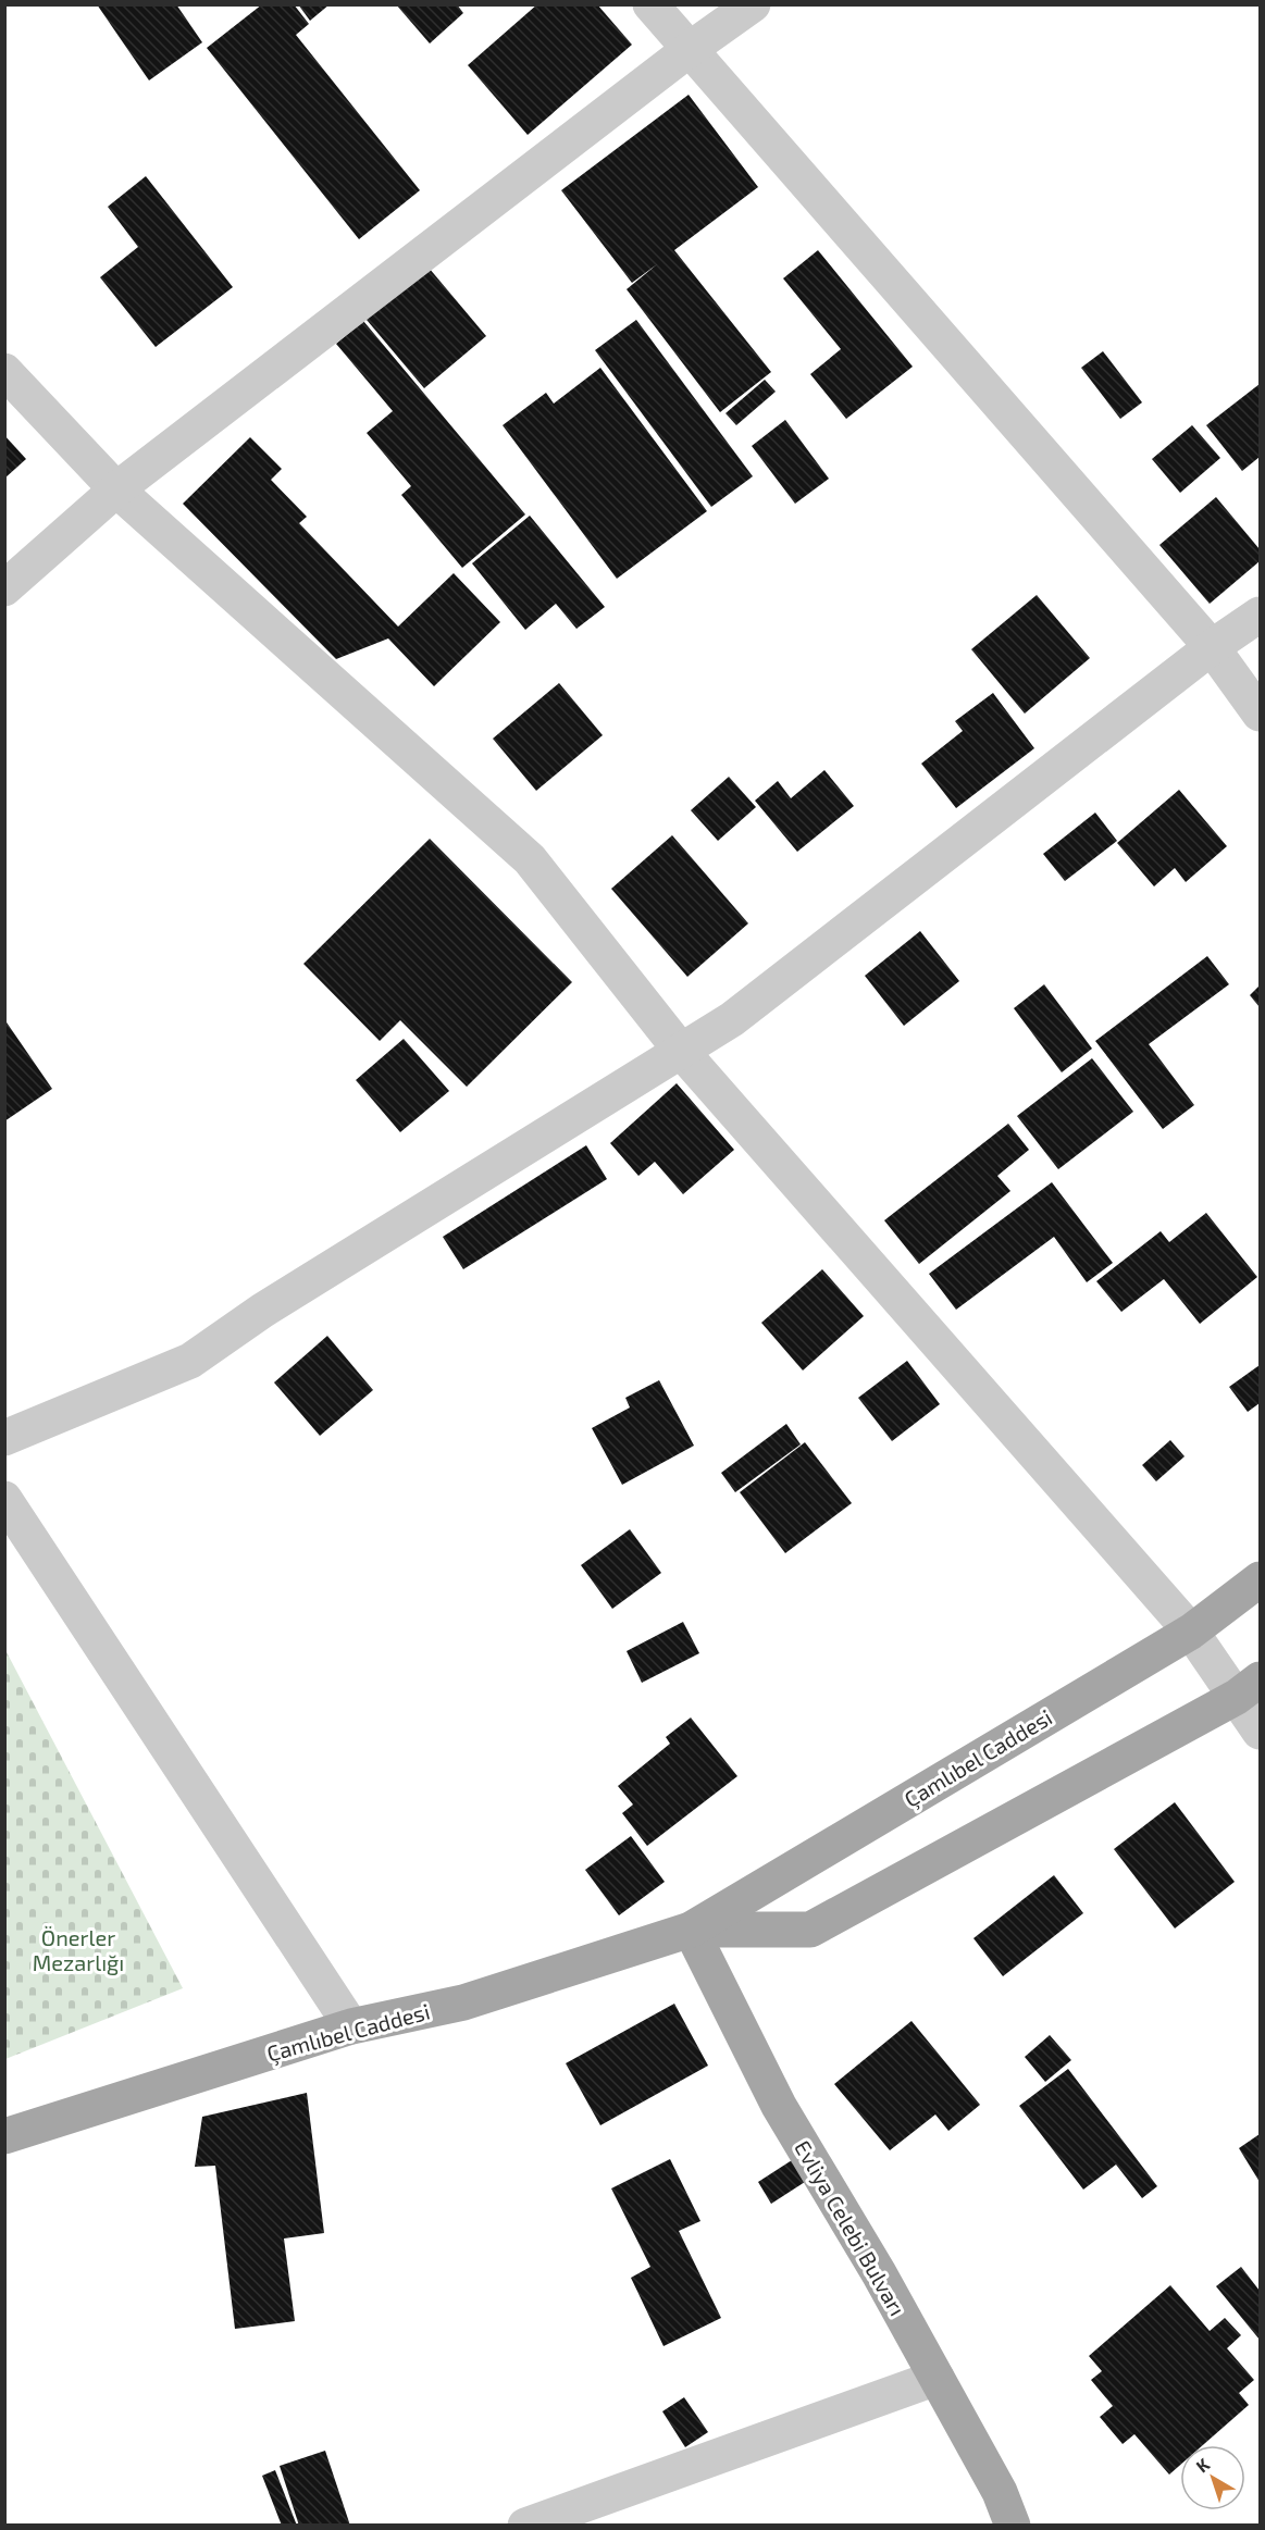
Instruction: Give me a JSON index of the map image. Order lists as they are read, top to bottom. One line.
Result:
{"streets":{"main road":["Çamlıbel Caddesi","Evliya Celebi Bulvarı"]},"crossings":[["Çamlıbel Caddesi","Evliya Celebi Bulvarı"]],"parks":["Önerler Mezarlığı"],"north":"top left"}
